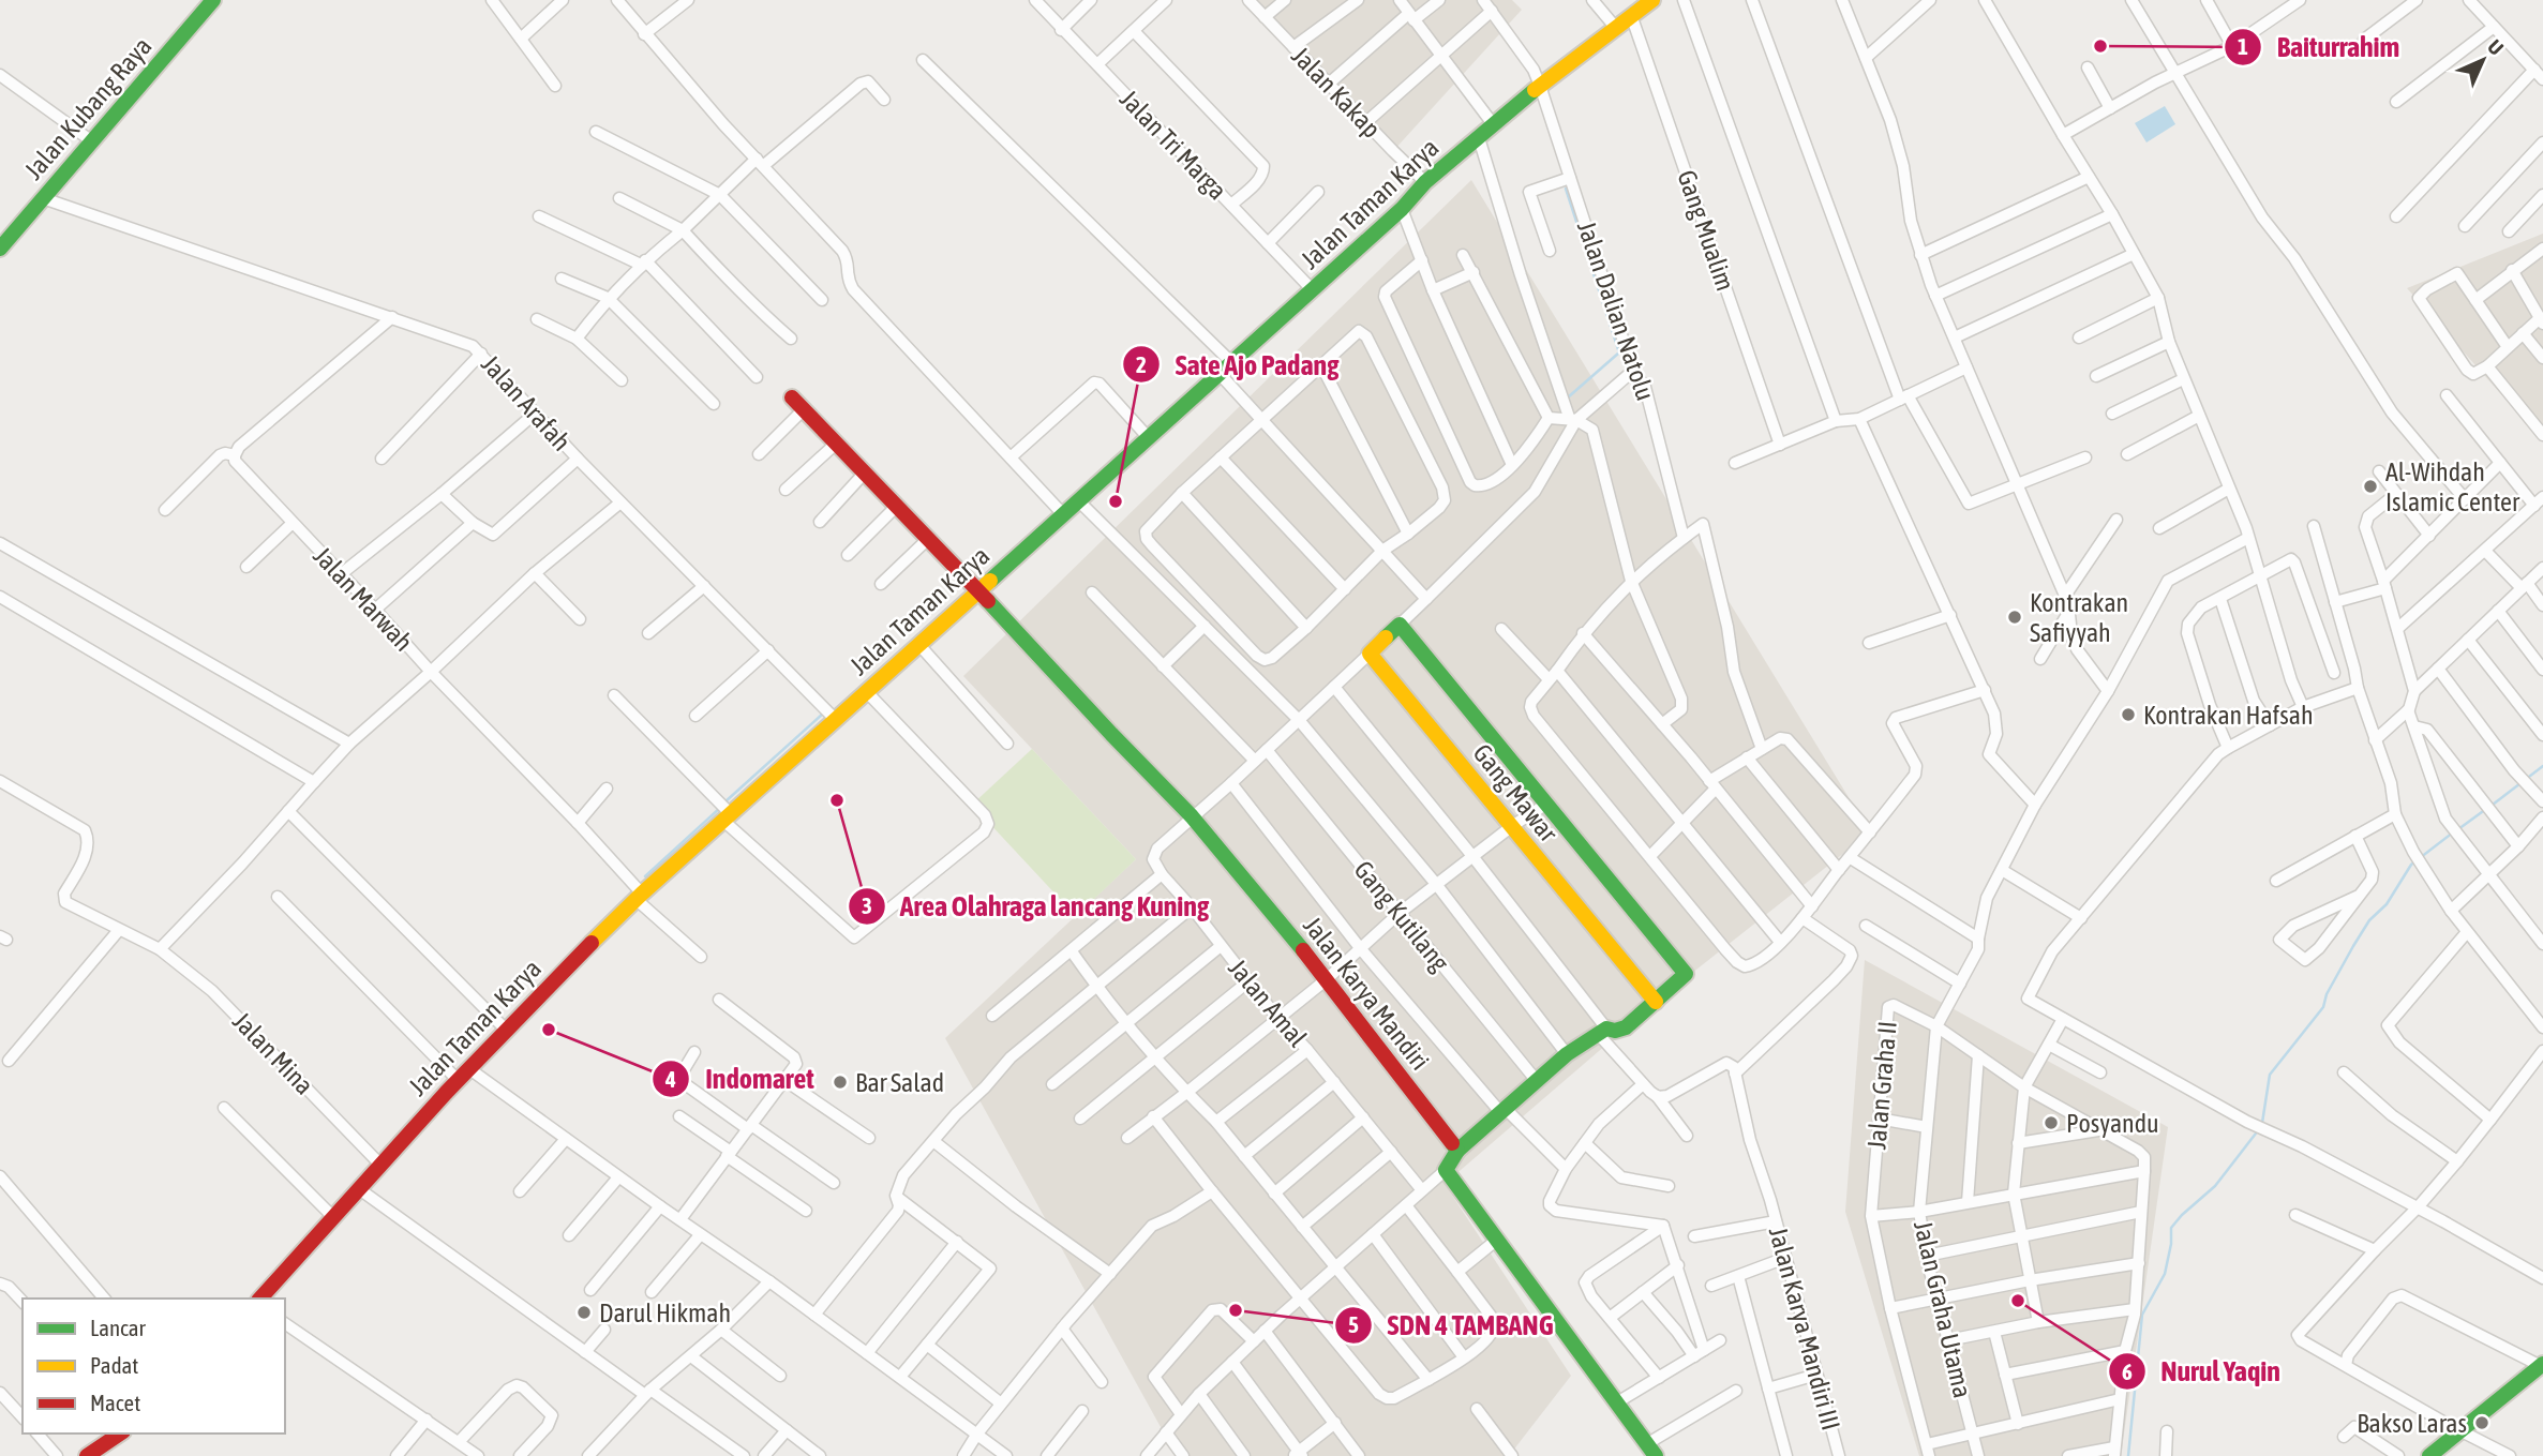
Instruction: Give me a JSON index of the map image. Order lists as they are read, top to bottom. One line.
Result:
{"streets":{"main road":["Jalan Kubang Raya","Jalan Taman Karya","Gang Mawar","Jalan Karya Mandiri"],"street":["Jalan Kakap","Jalan Tri Marga","Gang Mualim","Jalan Dalian Natolu","Jalan Arafah","Jalan Marwah","Gang Kutilang","Jalan Amal","Jalan Mina","Jalan Graha II","Jalan Graha Utama","Jalan Karya Mandiri III"]},"crossings":[["Jalan Kakap","Jalan Taman Karya"],["Jalan Kubang Raya","Jalan Arafah"],["Jalan Tri Marga","Jalan Taman Karya"],["Jalan Taman Karya","Gang Mualim"],["Jalan Taman Karya","Jalan Dalian Natolu"],["Jalan Taman Karya","Jalan Arafah"],["Jalan Taman Karya","Jalan Marwah"],["Jalan Taman Karya","Jalan Karya Mandiri"],["Jalan Taman Karya","Jalan Mina"],["Jalan Graha II","Jalan Graha Utama"]],"places":["Baiturrahim","Al-Wihdah Islamic Center","Sate Ajo Padang","Kontrakan Safiyyah","Kontrakan Hafsah","Area Olahraga lancang Kuning","Indomaret","Bar Salad","Posyandu","Nurul Yaqin","SDN 4 TAMBANG","Darul Hikmah","Bakso Laras"],"legend":["Lancar","Padat","Macet"],"north":"top right"}
